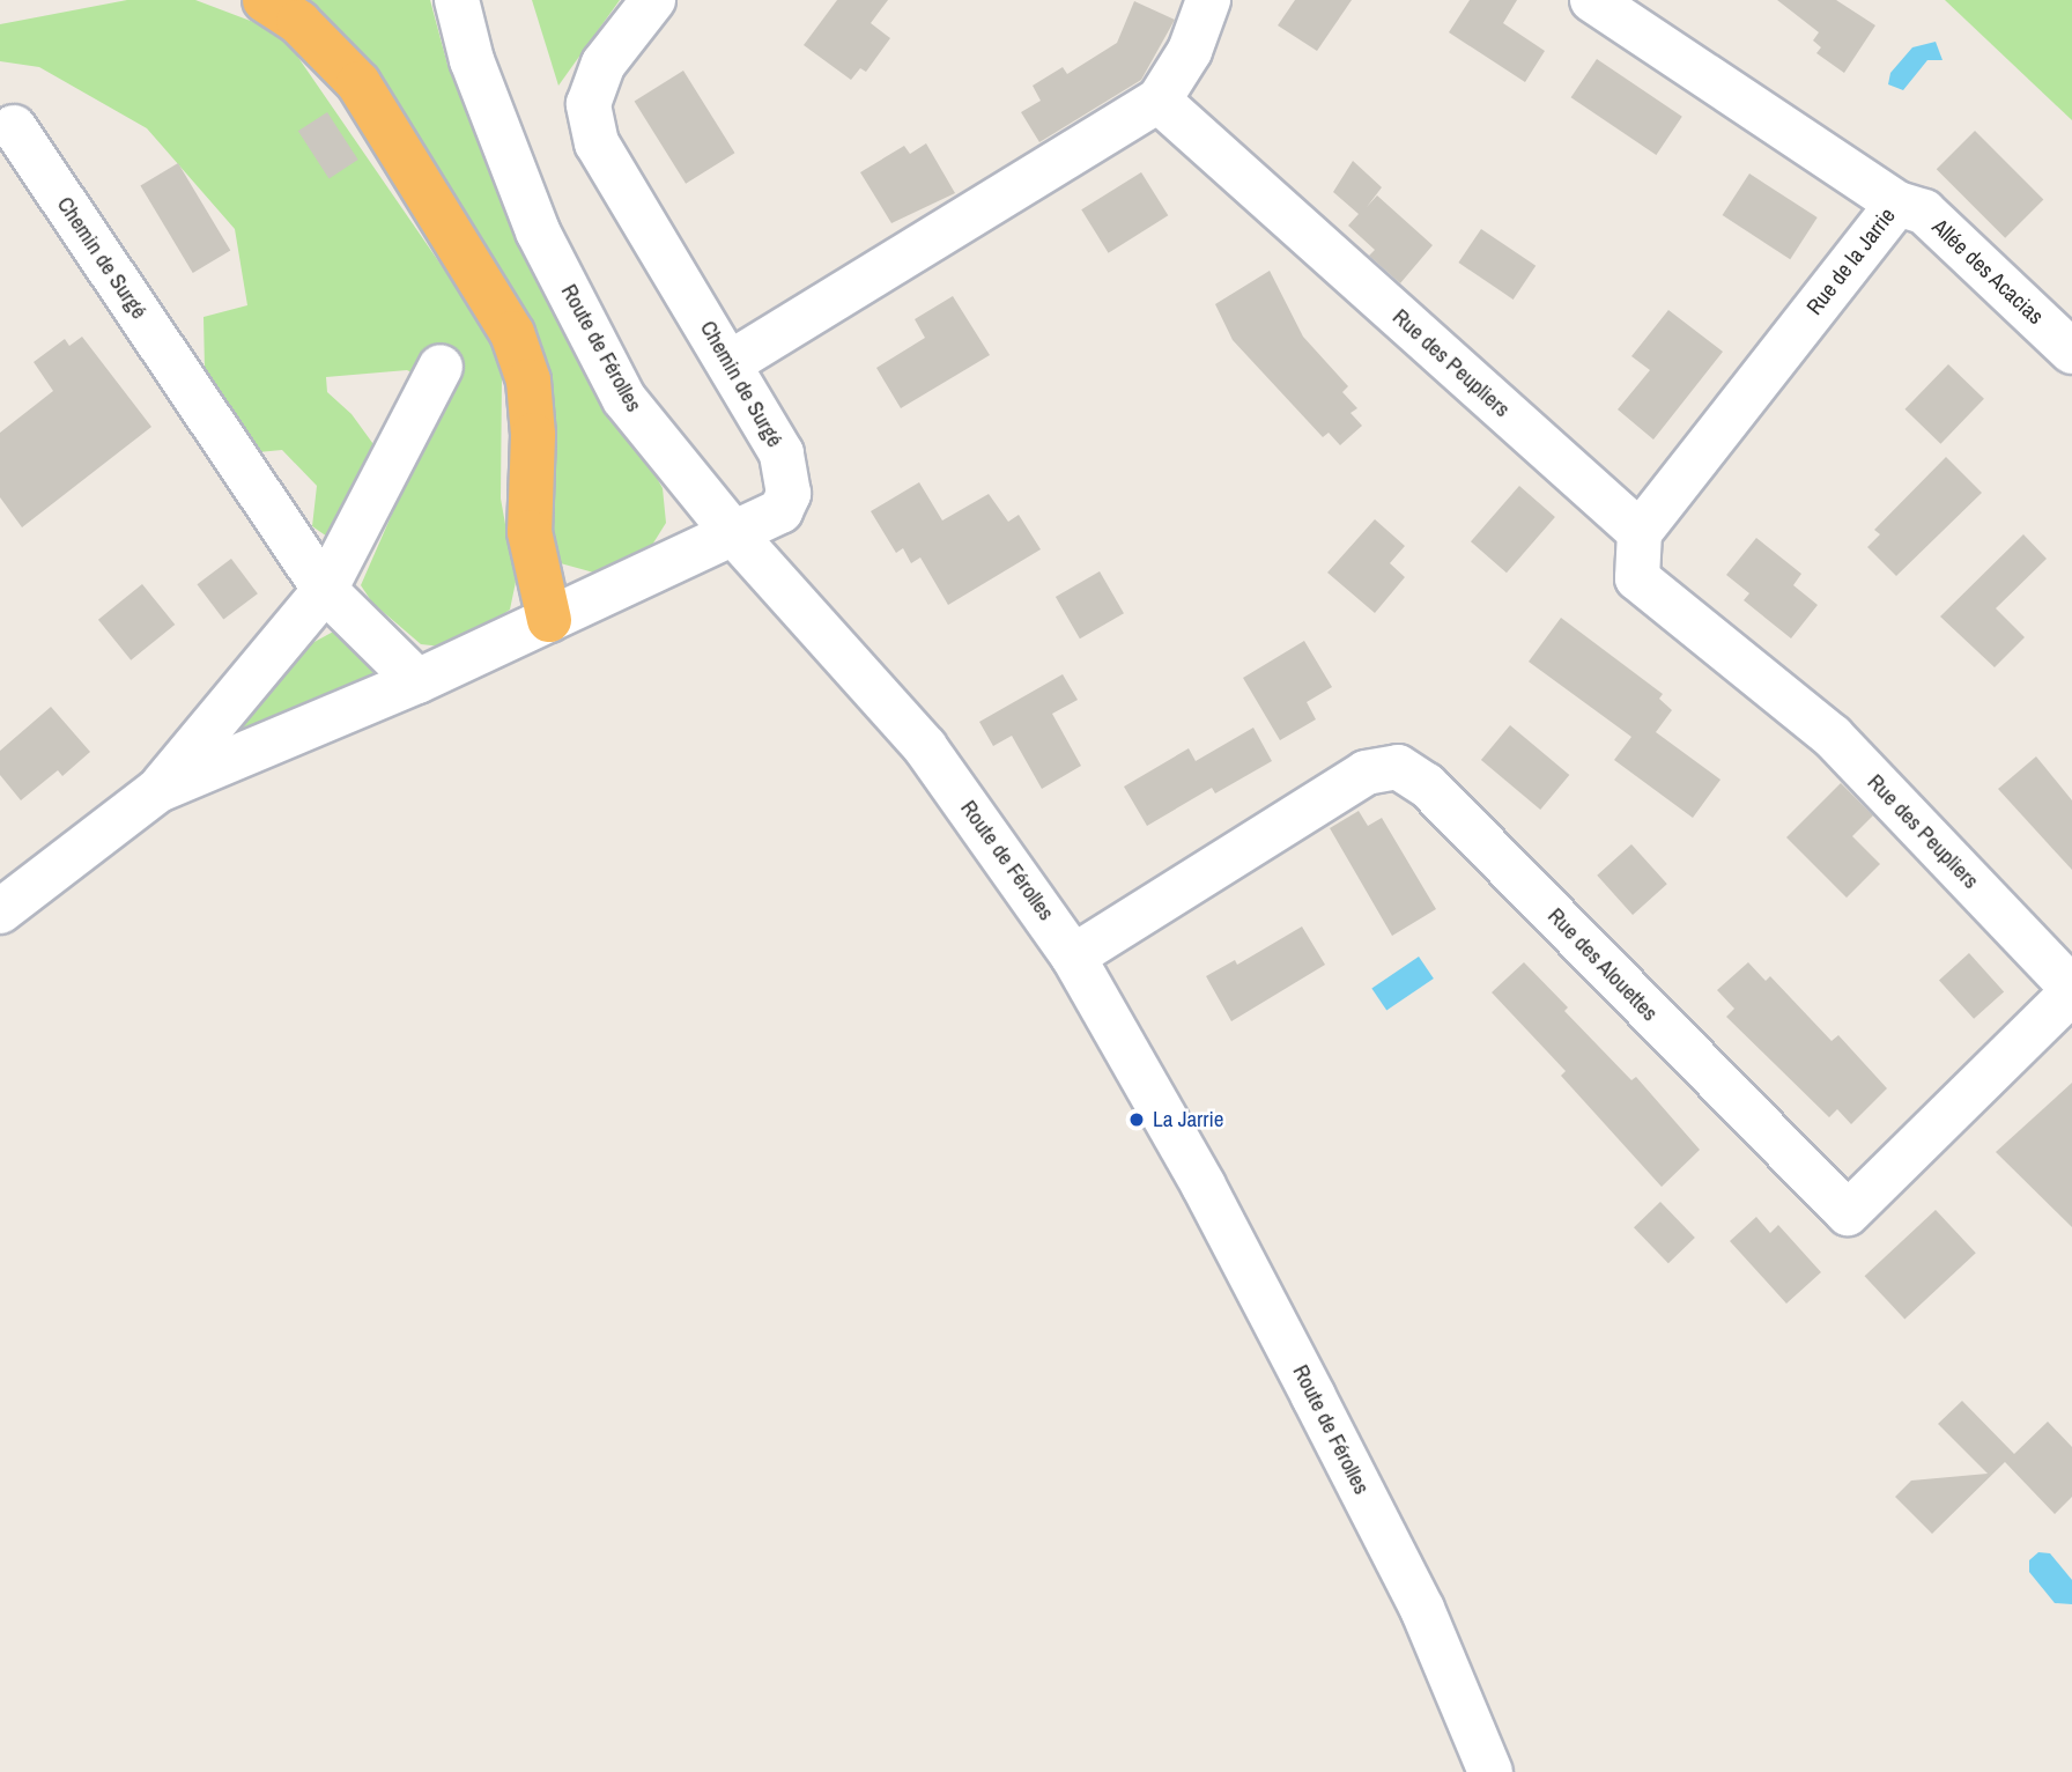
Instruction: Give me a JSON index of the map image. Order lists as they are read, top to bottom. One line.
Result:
{"streets":{"street":["Chemin de Surgé","Rue de la Jarrie","Allée des Acacias","Route de Férolles","Rue des Peupliers","Rue des Alouettes"]},"crossings":[["Chemin de Surgé","Route de Férolles"],["Rue de la Jarrie","Allée des Acacias"],["Rue de la Jarrie","Rue des Peupliers"],["Route de Férolles","Rue des Alouettes"],["Rue des Peupliers","Rue des Alouettes"]],"places":["La Jarrie"]}
